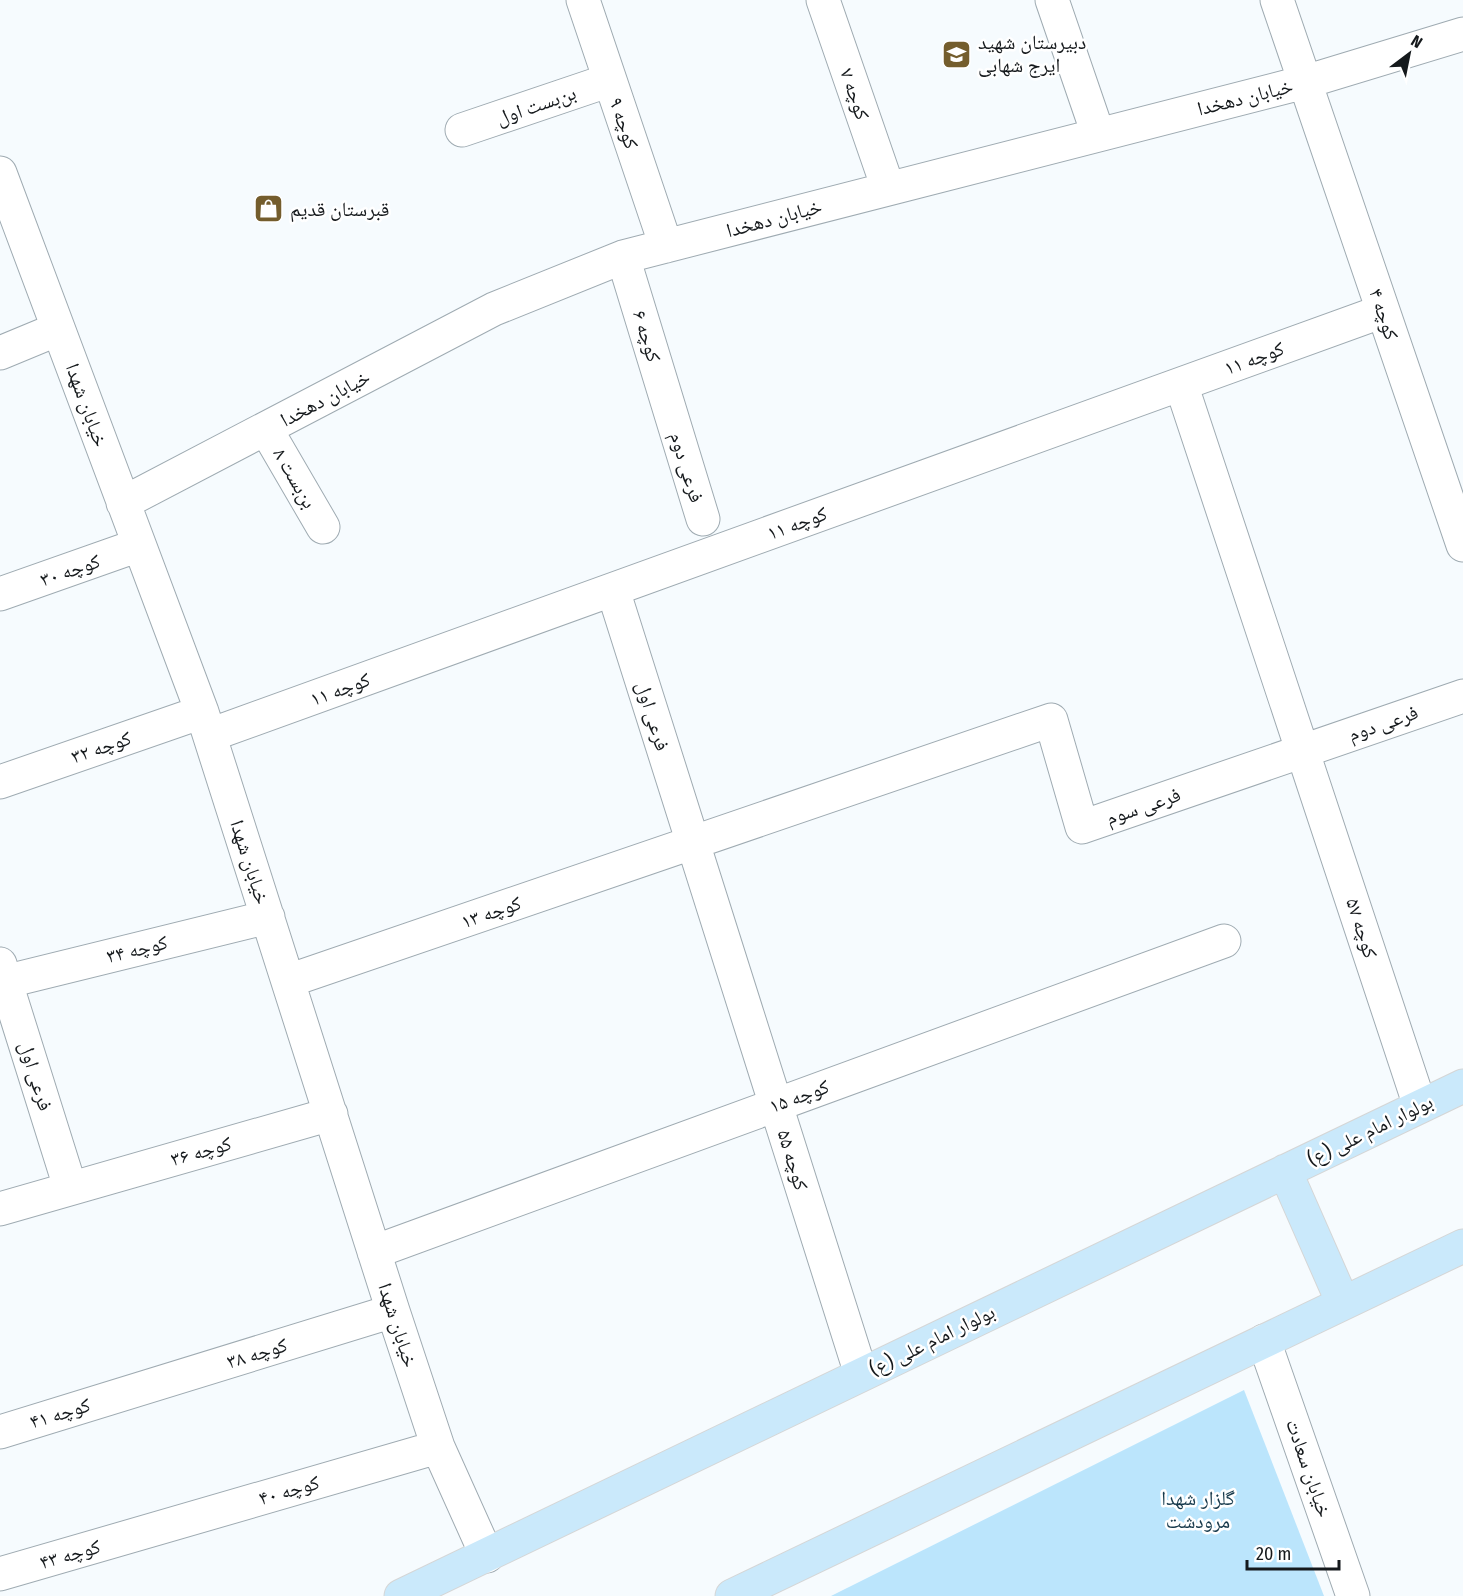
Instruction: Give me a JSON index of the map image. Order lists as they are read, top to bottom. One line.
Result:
{"streets":{"main road":["بولوار امام علی (ع)"],"street":["کوچه ۷","خیابان دهخدا","بن‌بست اول","کوچه ۹","کوچه ۴","کوچه ۶","کوچه ۱۱","خیابان شهدا","فرعی دوم","بن‌بست ۸","کوچه ۳۰","فرعی اول","کوچه ۳۲","فرعی سوم","کوچه ۱۳","کوچه ۵۷","کوچه ۳۴","کوچه ۱۵","کوچه ۳۶","کوچه ۵۵","کوچه ۳۸","کوچه ۴۱","خیابان سعادت","کوچه ۴۰","کوچه ۴۳"]},"crossings":[["کوچه ۷","خیابان دهخدا"],["خیابان دهخدا","کوچه ۹"],["خیابان دهخدا","کوچه ۴"],["خیابان دهخدا","کوچه ۶"],["خیابان دهخدا","خیابان شهدا"],["خیابان دهخدا","بن‌بست ۸"],["بن‌بست اول","کوچه ۹"],["کوچه ۴","کوچه ۱۱"],["کوچه ۶","فرعی دوم"],["کوچه ۱۱","خیابان شهدا"],["کوچه ۱۱","فرعی اول"],["کوچه ۱۱","کوچه ۳۲"],["خیابان شهدا","کوچه ۳۰"],["خیابان شهدا","کوچه ۳۲"],["خیابان شهدا","کوچه ۱۳"],["خیابان شهدا","کوچه ۳۴"],["خیابان شهدا","کوچه ۱۵"],["خیابان شهدا","بولوار امام علی (ع)"],["خیابان شهدا","کوچه ۳۶"],["خیابان شهدا","کوچه ۳۸"],["خیابان شهدا","کوچه ۴۰"],["فرعی دوم","فرعی سوم"],["فرعی دوم","کوچه ۵۷"],["فرعی اول","فرعی سوم"],["فرعی اول","کوچه ۱۳"],["فرعی اول","کوچه ۳۴"],["فرعی اول","کوچه ۳۶"],["فرعی اول","کوچه ۵۵"],["فرعی سوم","کوچه ۱۳"],["فرعی سوم","کوچه ۵۷"],["فرعی سوم","کوچه ۵۵"],["کوچه ۱۳","کوچه ۵۵"],["کوچه ۵۷","بولوار امام علی (ع)"],["کوچه ۱۵","کوچه ۵۵"],["بولوار امام علی (ع)","کوچه ۵۵"],["کوچه ۳۸","کوچه ۴۱"],["کوچه ۴۰","کوچه ۴۳"]],"parks":["گلزار شهدا مرودشت"],"places":{"school or university":["دبیرستان شهید ایرج شهابی"],"shop":["قبرستان قدیم"]},"scale_bar":"20 m","north":"top right"}
